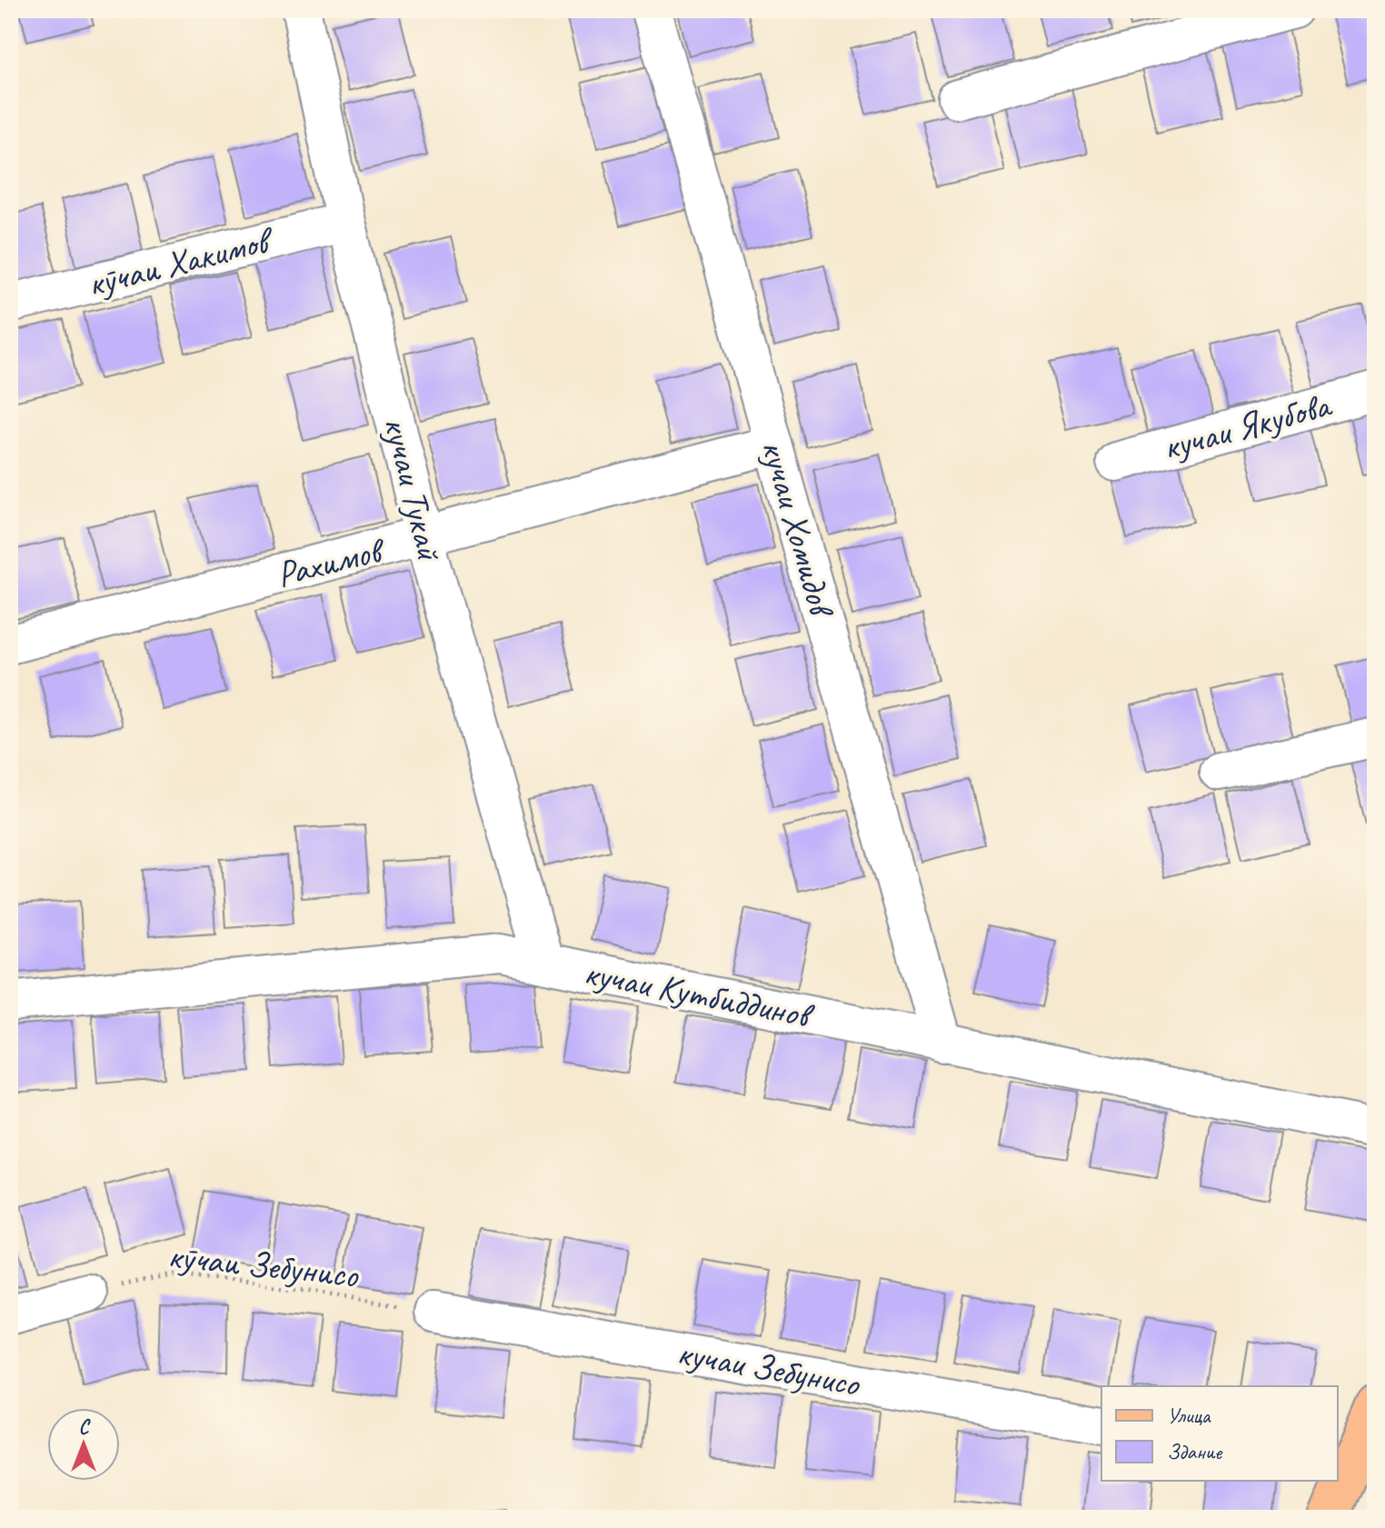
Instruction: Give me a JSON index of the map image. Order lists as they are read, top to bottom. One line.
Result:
{"streets":{"street":["кӯчаи Хакимов","кучаи Якубова","кучаи Тукай","кучаи Хомидов","Рахимов","кучаи Кутбиддинов","кучаи Зебунисо"],"path":["кӯчаи Зебунисо"]},"crossings":[["кӯчаи Хакимов","кучаи Тукай"],["кучаи Тукай","Рахимов"],["кучаи Тукай","кучаи Кутбиддинов"],["кучаи Хомидов","Рахимов"],["кучаи Хомидов","кучаи Кутбиддинов"],["кӯчаи Зебунисо","кучаи Зебунисо"]],"legend":["Улица","Здание"],"north":"top"}
